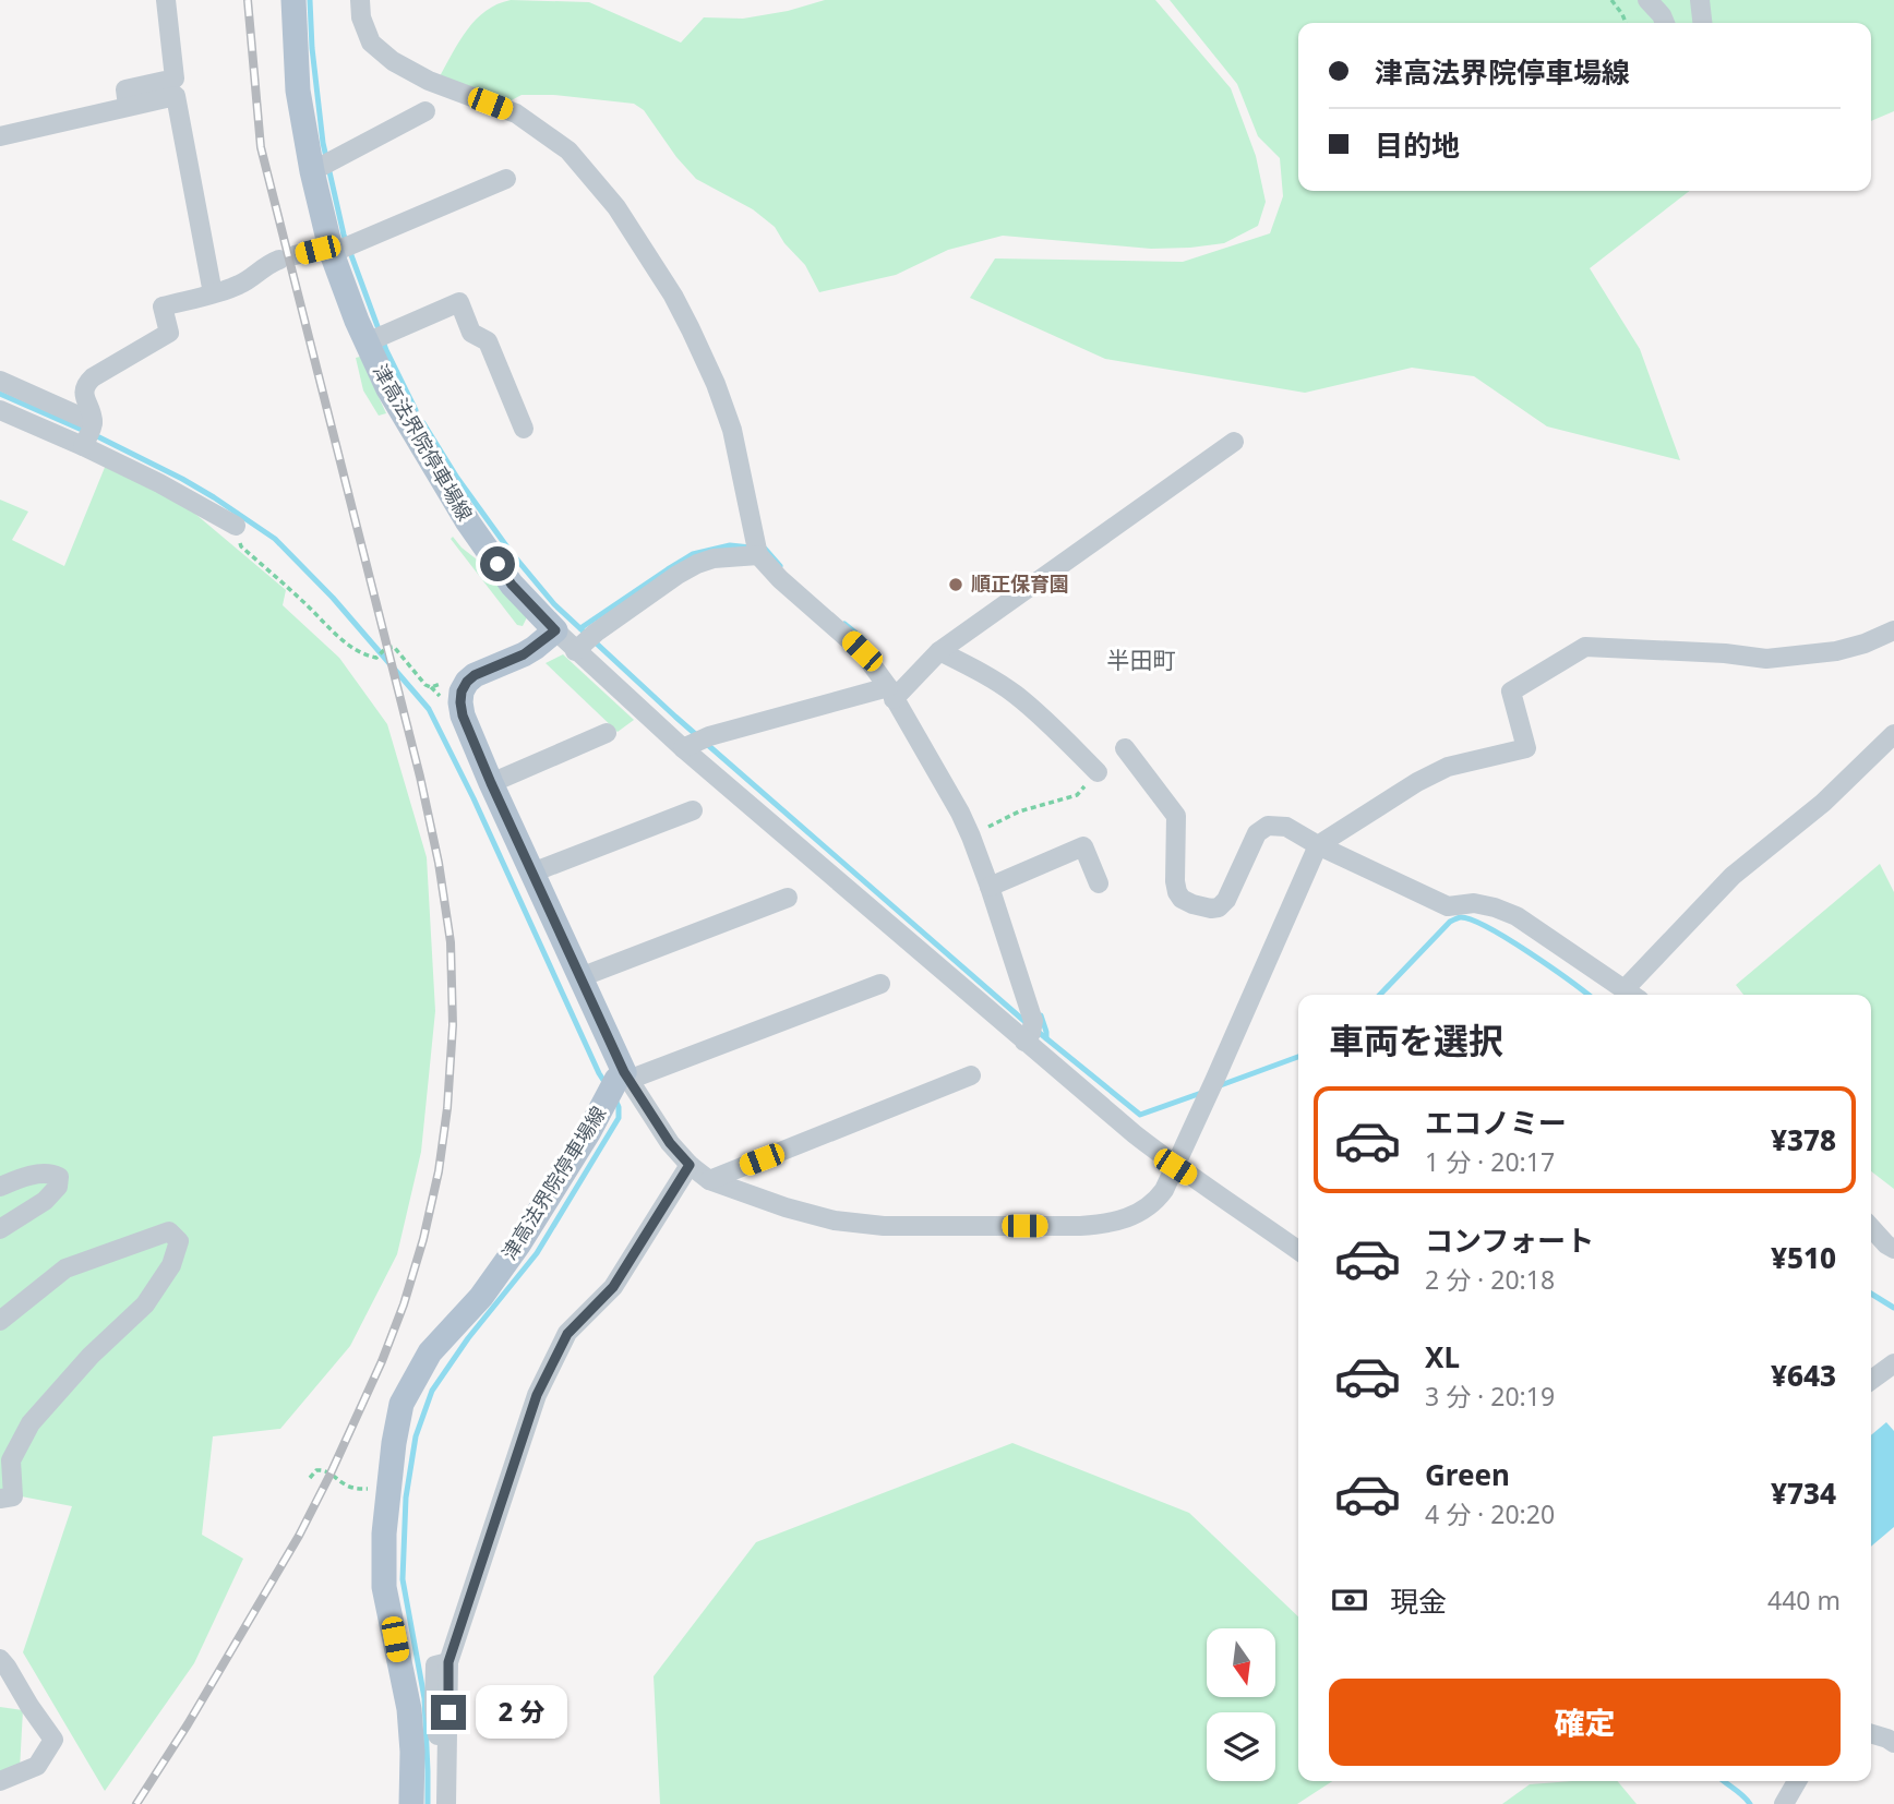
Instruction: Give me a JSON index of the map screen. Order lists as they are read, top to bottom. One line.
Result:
{"streets":{"main road":["津高法界院停車場線"]},"districts":["半田町"],"places":["順正保育園"],"north":"bottom","page":{"banner":["津高法界院停車場線","目的地"],"heading":"車両を選択","list":[{"name":"エコノミー","note":"1 分 · 20:17","value":"¥378"},{"name":"コンフォート","note":"2 分 · 20:18","value":"¥510"},{"name":"XL","note":"3 分 · 20:19","value":"¥643"},{"name":"Green","note":"4 分 · 20:20","value":"¥734"}],"pay":["現金","440 m"],"buttons":"確定","bubble":"2 分"}}
